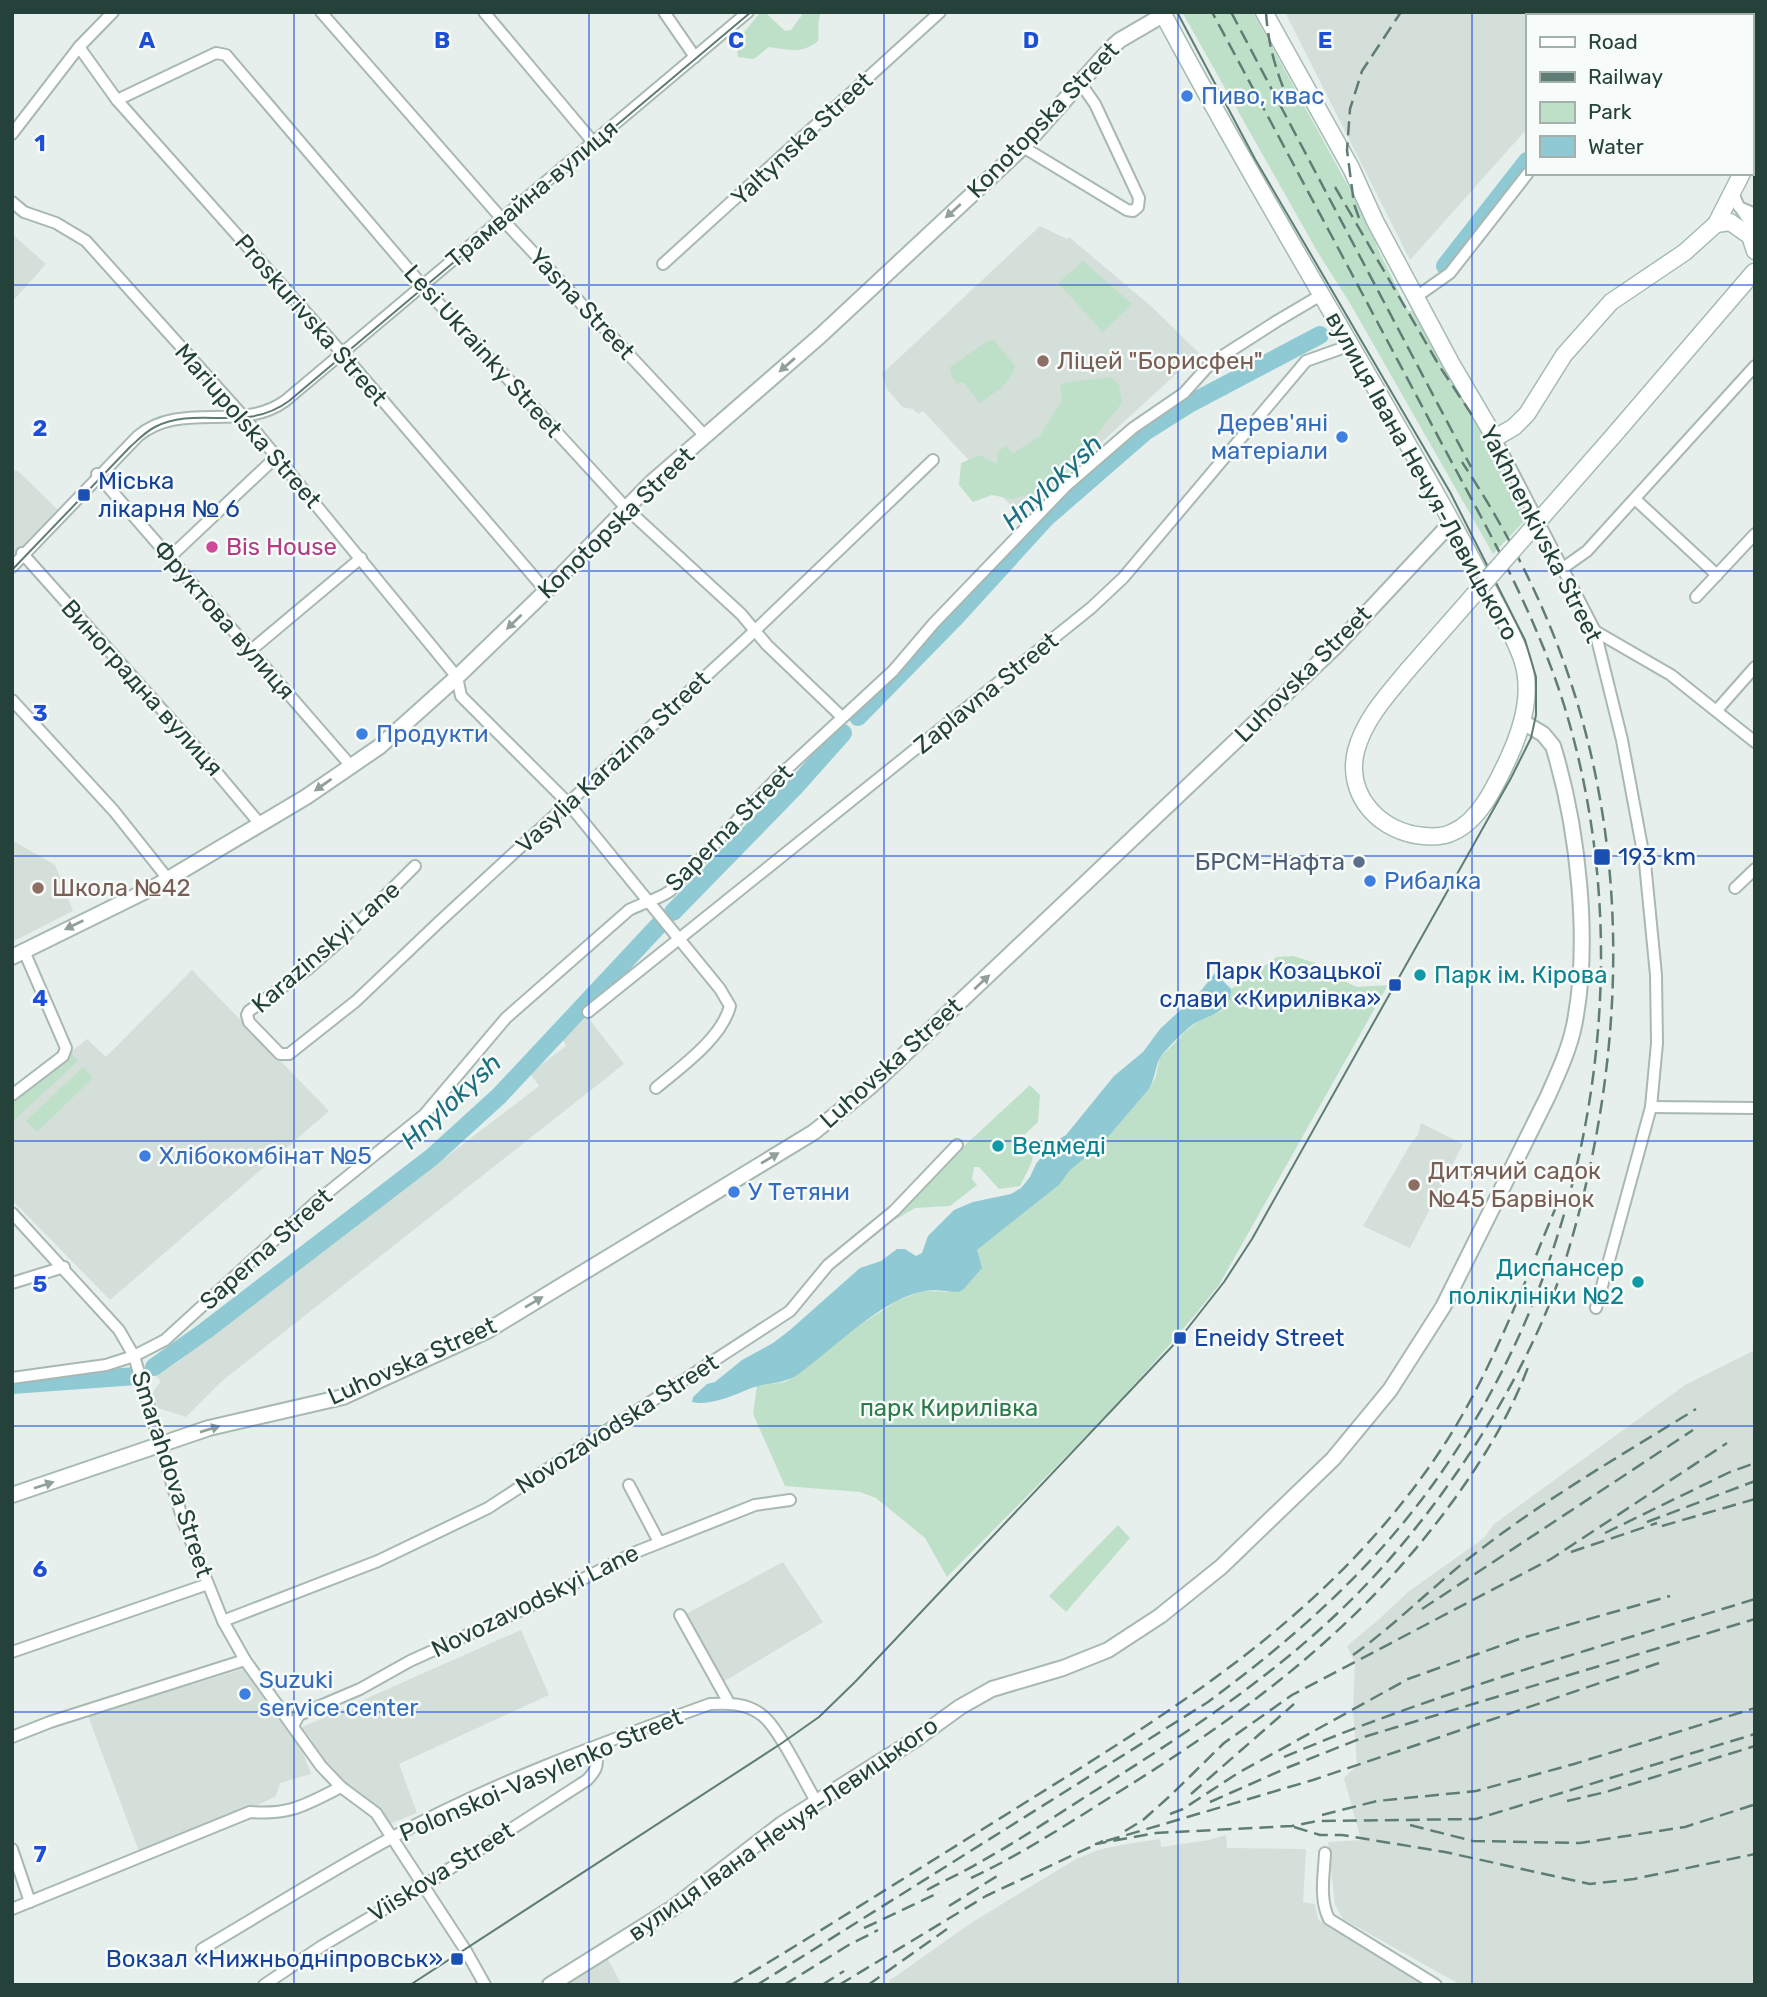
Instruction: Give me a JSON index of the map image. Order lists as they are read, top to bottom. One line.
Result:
{"streets":{"main road":["вулиця Івана Нечуя-Левицького","Yakhnenkivska Street"],"street":["Konotopska Street","Yaltynska Street","Трамвайна вулиця","Yasna Street","Proskurivska Street","Lesi Ukrainky Street","Mariupolska Street","Фруктова вулиця","Luhovska Street","Виноградна вулиця","Zaplavna Street","Vasylia Karazina Street","Saperna Street","Karazinskyi Lane","Novozavodska Street","Smarahdova Street","Novozavodskyi Lane","Polonskoi-Vasylenko Street","Viiskova Street"]},"crossings":[["Konotopska Street","Yasna Street"],["Konotopska Street","Proskurivska Street"],["Konotopska Street","Lesi Ukrainky Street"],["Konotopska Street","Mariupolska Street"],["Konotopska Street","вулиця Івана Нечуя-Левицького"],["Konotopska Street","Фруктова вулиця"],["Konotopska Street","Виноградна вулиця"],["Трамвайна вулиця","Yasna Street"],["Трамвайна вулиця","Proskurivska Street"],["Трамвайна вулиця","Lesi Ukrainky Street"],["Трамвайна вулиця","Mariupolska Street"],["Трамвайна вулиця","Фруктова вулиця"],["Трамвайна вулиця","Виноградна вулиця"],["Proskurivska Street","Lesi Ukrainky Street"],["Lesi Ukrainky Street","Vasylia Karazina Street"],["Lesi Ukrainky Street","Saperna Street"],["Mariupolska Street","Zaplavna Street"],["Mariupolska Street","Vasylia Karazina Street"],["Mariupolska Street","Saperna Street"],["вулиця Івана Нечуя-Левицького","Luhovska Street"],["вулиця Івана Нечуя-Левицького","Zaplavna Street"],["вулиця Івана Нечуя-Левицького","Saperna Street"],["Luhovska Street","Smarahdova Street"],["Vasylia Karazina Street","Karazinskyi Lane"],["Saperna Street","Smarahdova Street"],["Novozavodska Street","Smarahdova Street"],["Smarahdova Street","Novozavodskyi Lane"],["Smarahdova Street","Polonskoi-Vasylenko Street"],["Smarahdova Street","Viiskova Street"],["Polonskoi-Vasylenko Street","Viiskova Street"]],"one_way":["Konotopska Street","Luhovska Street"],"water":["Hnylokysh"],"parks":["парк Кирилівка"],"places":{"other":["Пиво, квас","Ліцей \"Борисфен\"","Дерев'янi матерiали","Bis House","Продукти","БРСМ-Нафта","Рибалка","Школа №42","Парк ім. Кірова","Ведмеді","Хлібокомбінат №5","Дитячий садок №45 Барвінок","У Тетяни","Диспансер поліклініки №2","Suzuki service center"],"transit":["Міська лікарня № 6","193 km","Парк Козацької слави «Кирилівка»","Eneidy Street","Вокзал «Нижньодніпровськ»"]},"legend":["Road","Railway","Park","Water"],"grid":{"columns":["A","B","C","D","E"],"rows":["1","2","3","4","5","6","7"]}}
